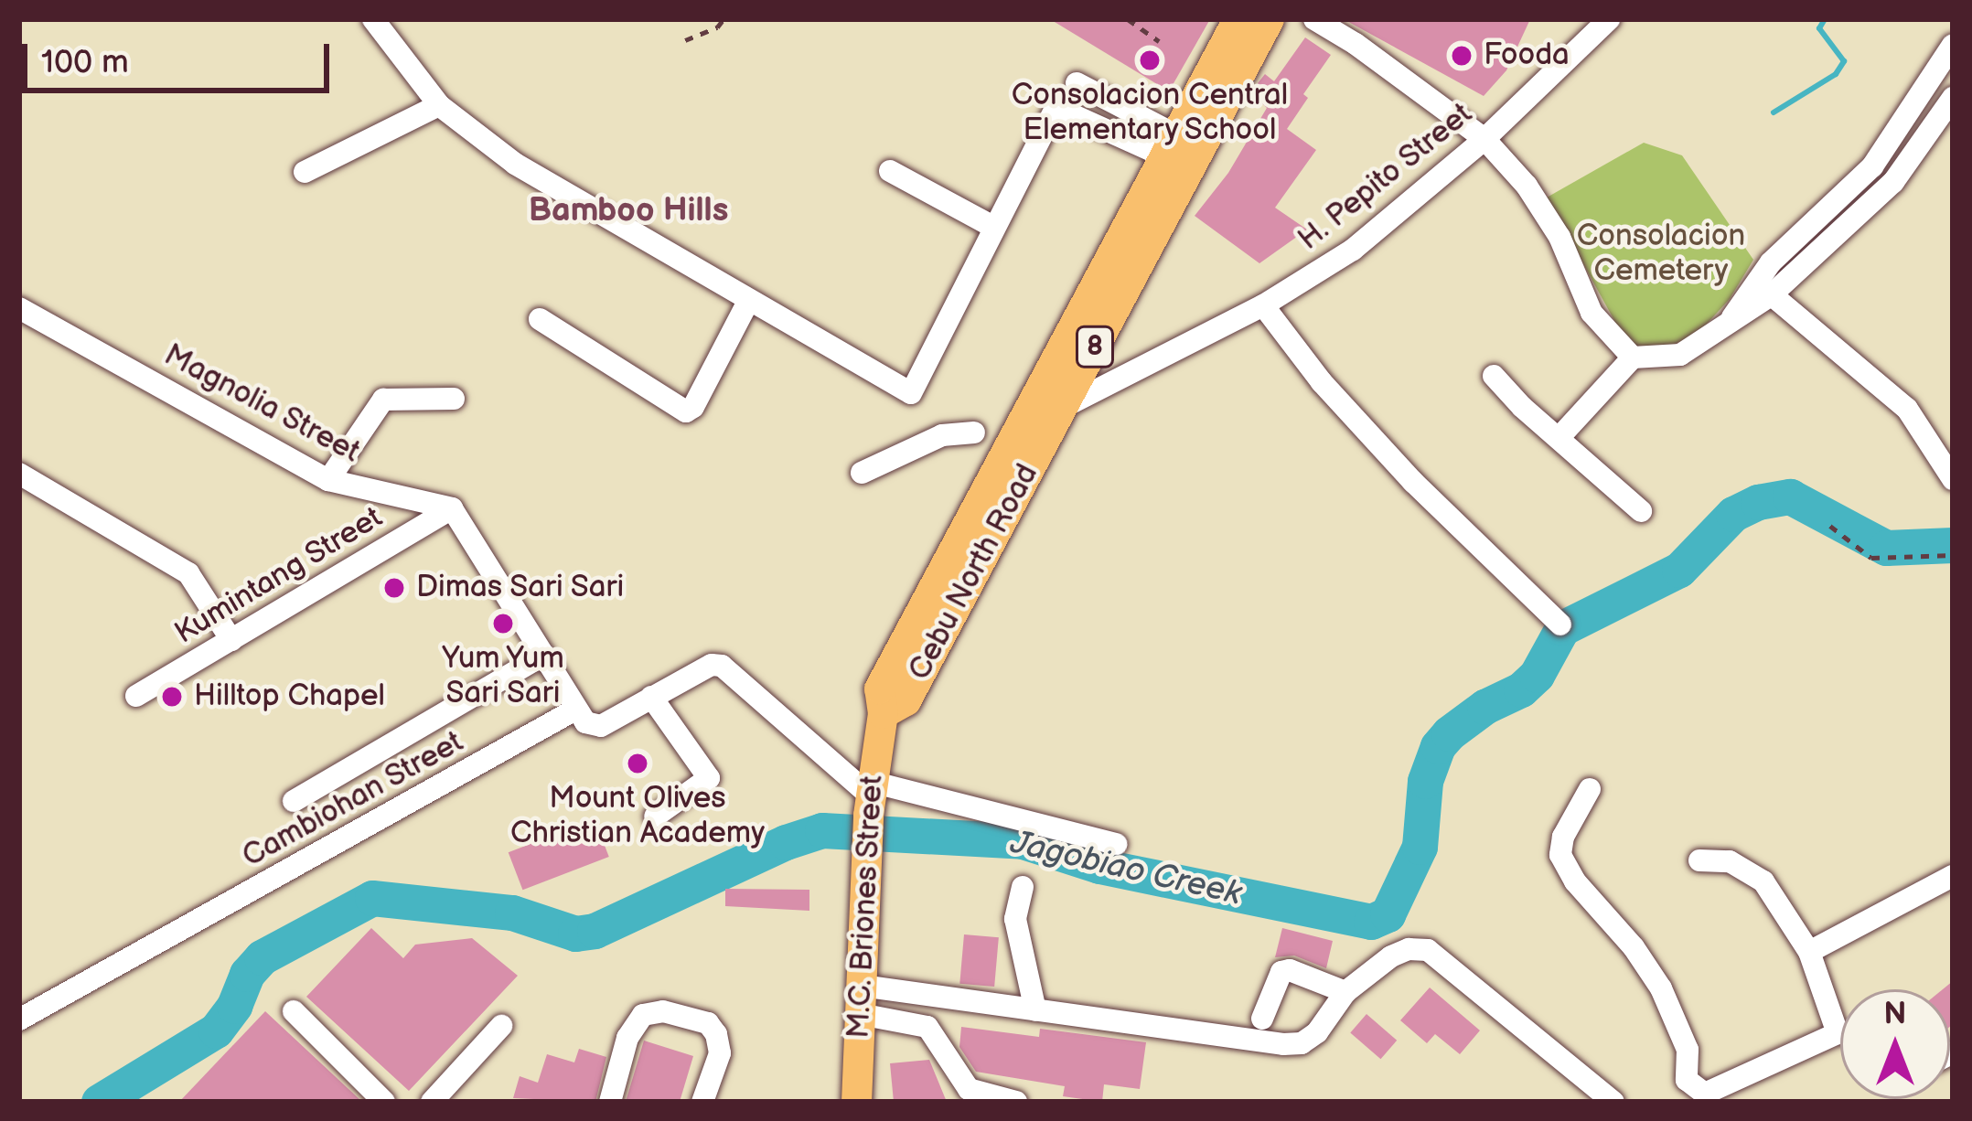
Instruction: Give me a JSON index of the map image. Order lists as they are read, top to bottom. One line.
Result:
{"streets":{"main road":["8","Cebu North Road","M.C. Briones Street"],"street":["H. Pepito Street","Magnolia Street","Kumintang Street","Cambiohan Street"]},"crossings":[["H. Pepito Street","Cebu North Road"],["Magnolia Street","Kumintang Street"],["Cebu North Road","M.C. Briones Street"]],"districts":["Bamboo Hills"],"water":["Jagobiao Creek"],"parks":["Consolacion Cemetery"],"places":["Fooda","Consolacion Central Elementary School","Dimas Sari Sari","Yum Yum Sari Sari","Hilltop Chapel","Mount Olives Christian Academy"],"scale_bar":"100 m","north":"top"}
